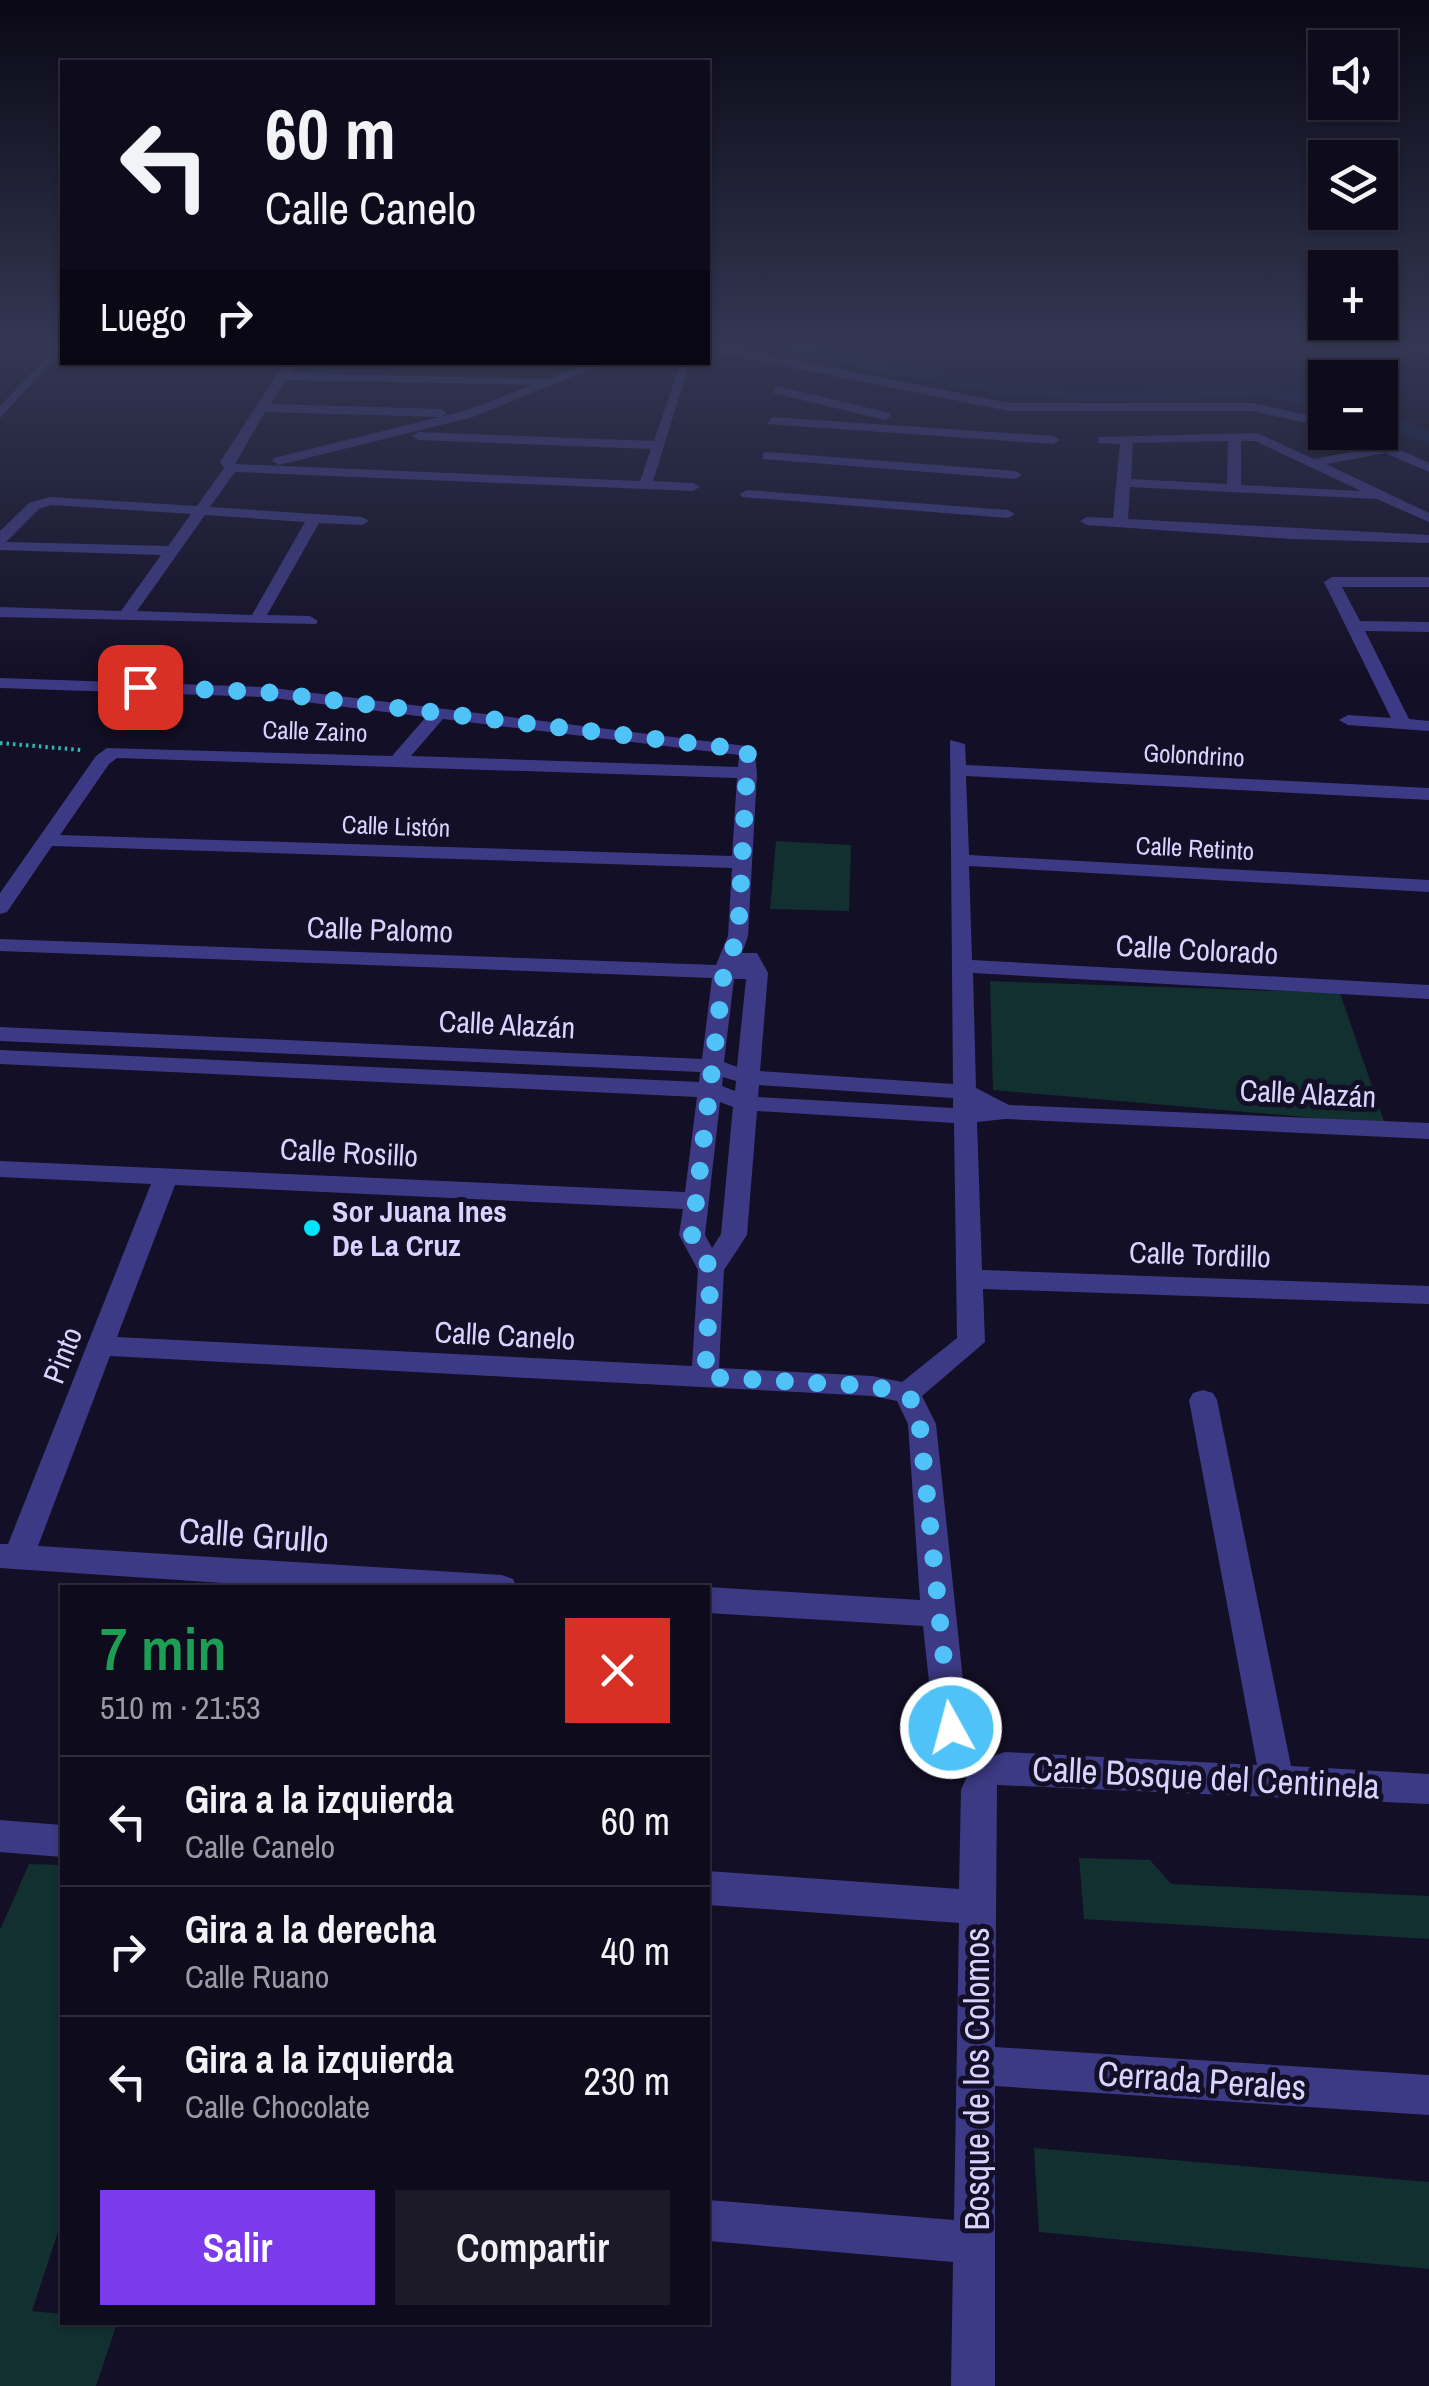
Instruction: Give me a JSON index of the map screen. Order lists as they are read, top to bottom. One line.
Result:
{"streets":{"street":["Calle Zaino","Golondrino","Calle Listón","Calle Retinto","Calle Palomo","Calle Colorado","Calle Alazán","Calle Rosillo","Calle Tordillo","Calle Canelo","Pinto","Calle Grullo","Calle Bosque del Centinela","Bosque de los Colomos","Cerrada Perales"]},"crossings":[["Calle Rosillo","Pinto"],["Calle Canelo","Pinto"],["Pinto","Calle Grullo"],["Calle Bosque del Centinela","Bosque de los Colomos"],["Bosque de los Colomos","Cerrada Perales"]],"places":["Sor Juana Ines De La Cruz"],"page":{"map_buttons":["+","−"],"turn":["60 m","Calle Canelo"],"then":"Luego","heading":["7 min","510 m · 21:53"],"list":[{"name":"Gira a la izquierda","note":"Calle Canelo","value":"60 m"},{"name":"Gira a la derecha","note":"Calle Ruano","value":"40 m"},{"name":"Gira a la izquierda","note":"Calle Chocolate","value":"230 m"}],"buttons":["Salir","Compartir"]}}
